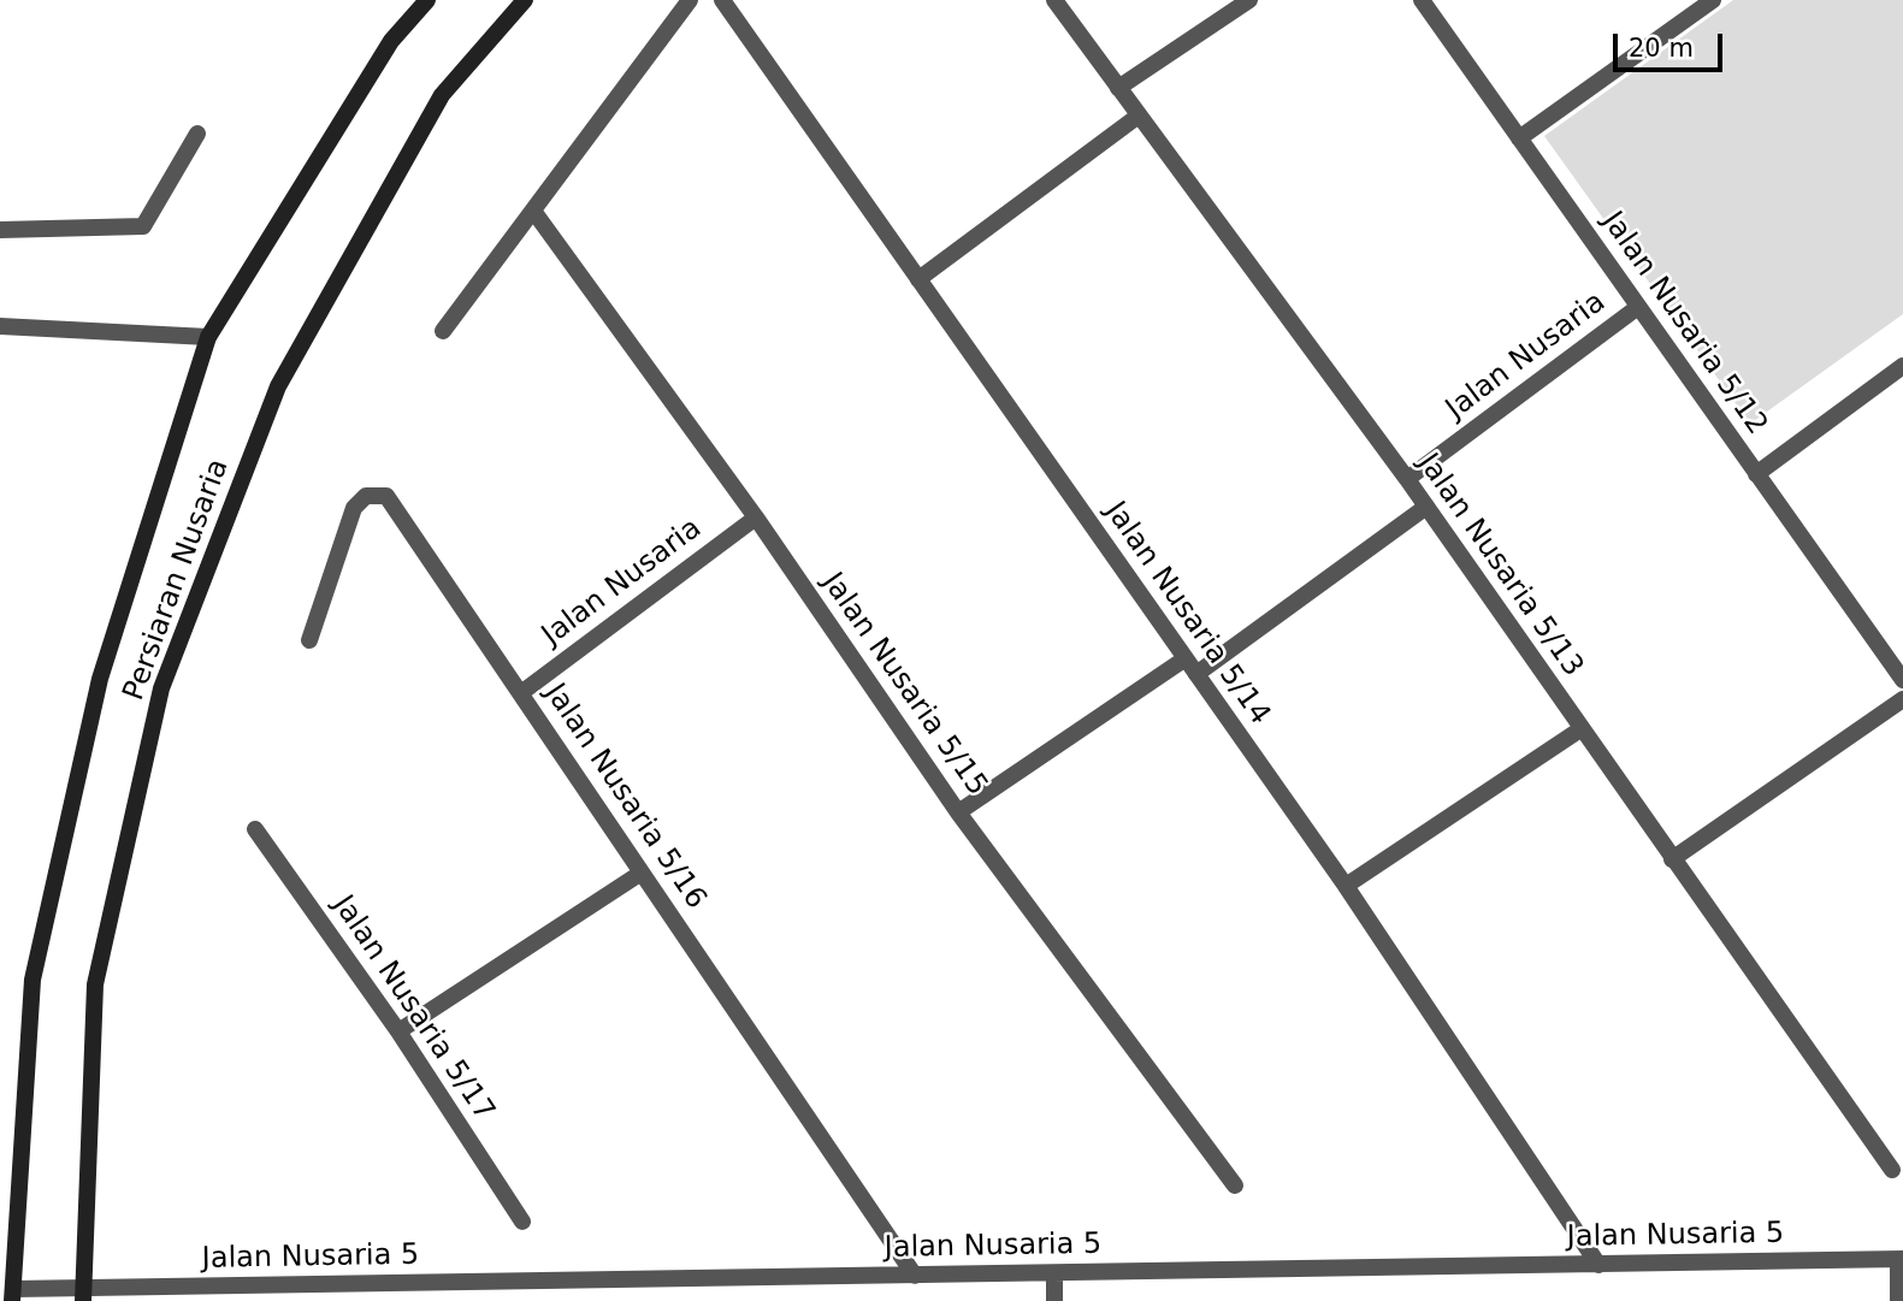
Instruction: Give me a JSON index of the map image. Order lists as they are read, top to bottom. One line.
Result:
{"streets":{"street":["Jalan Nusaria 5/12","Jalan Nusaria","Jalan Nusaria 5/13","Persiaran Nusaria","Jalan Nusaria 5/14","Jalan Nusaria 5/15","Jalan Nusaria 5/16","Jalan Nusaria 5/17","Jalan Nusaria 5"]},"crossings":[["Jalan Nusaria 5/12","Jalan Nusaria"],["Jalan Nusaria","Jalan Nusaria 5/13"],["Jalan Nusaria","Jalan Nusaria 5/15"],["Jalan Nusaria","Jalan Nusaria 5/16"],["Persiaran Nusaria","Jalan Nusaria 5"],["Jalan Nusaria 5/14","Jalan Nusaria 5"],["Jalan Nusaria 5/16","Jalan Nusaria 5"]],"scale_bar":"20 m"}
